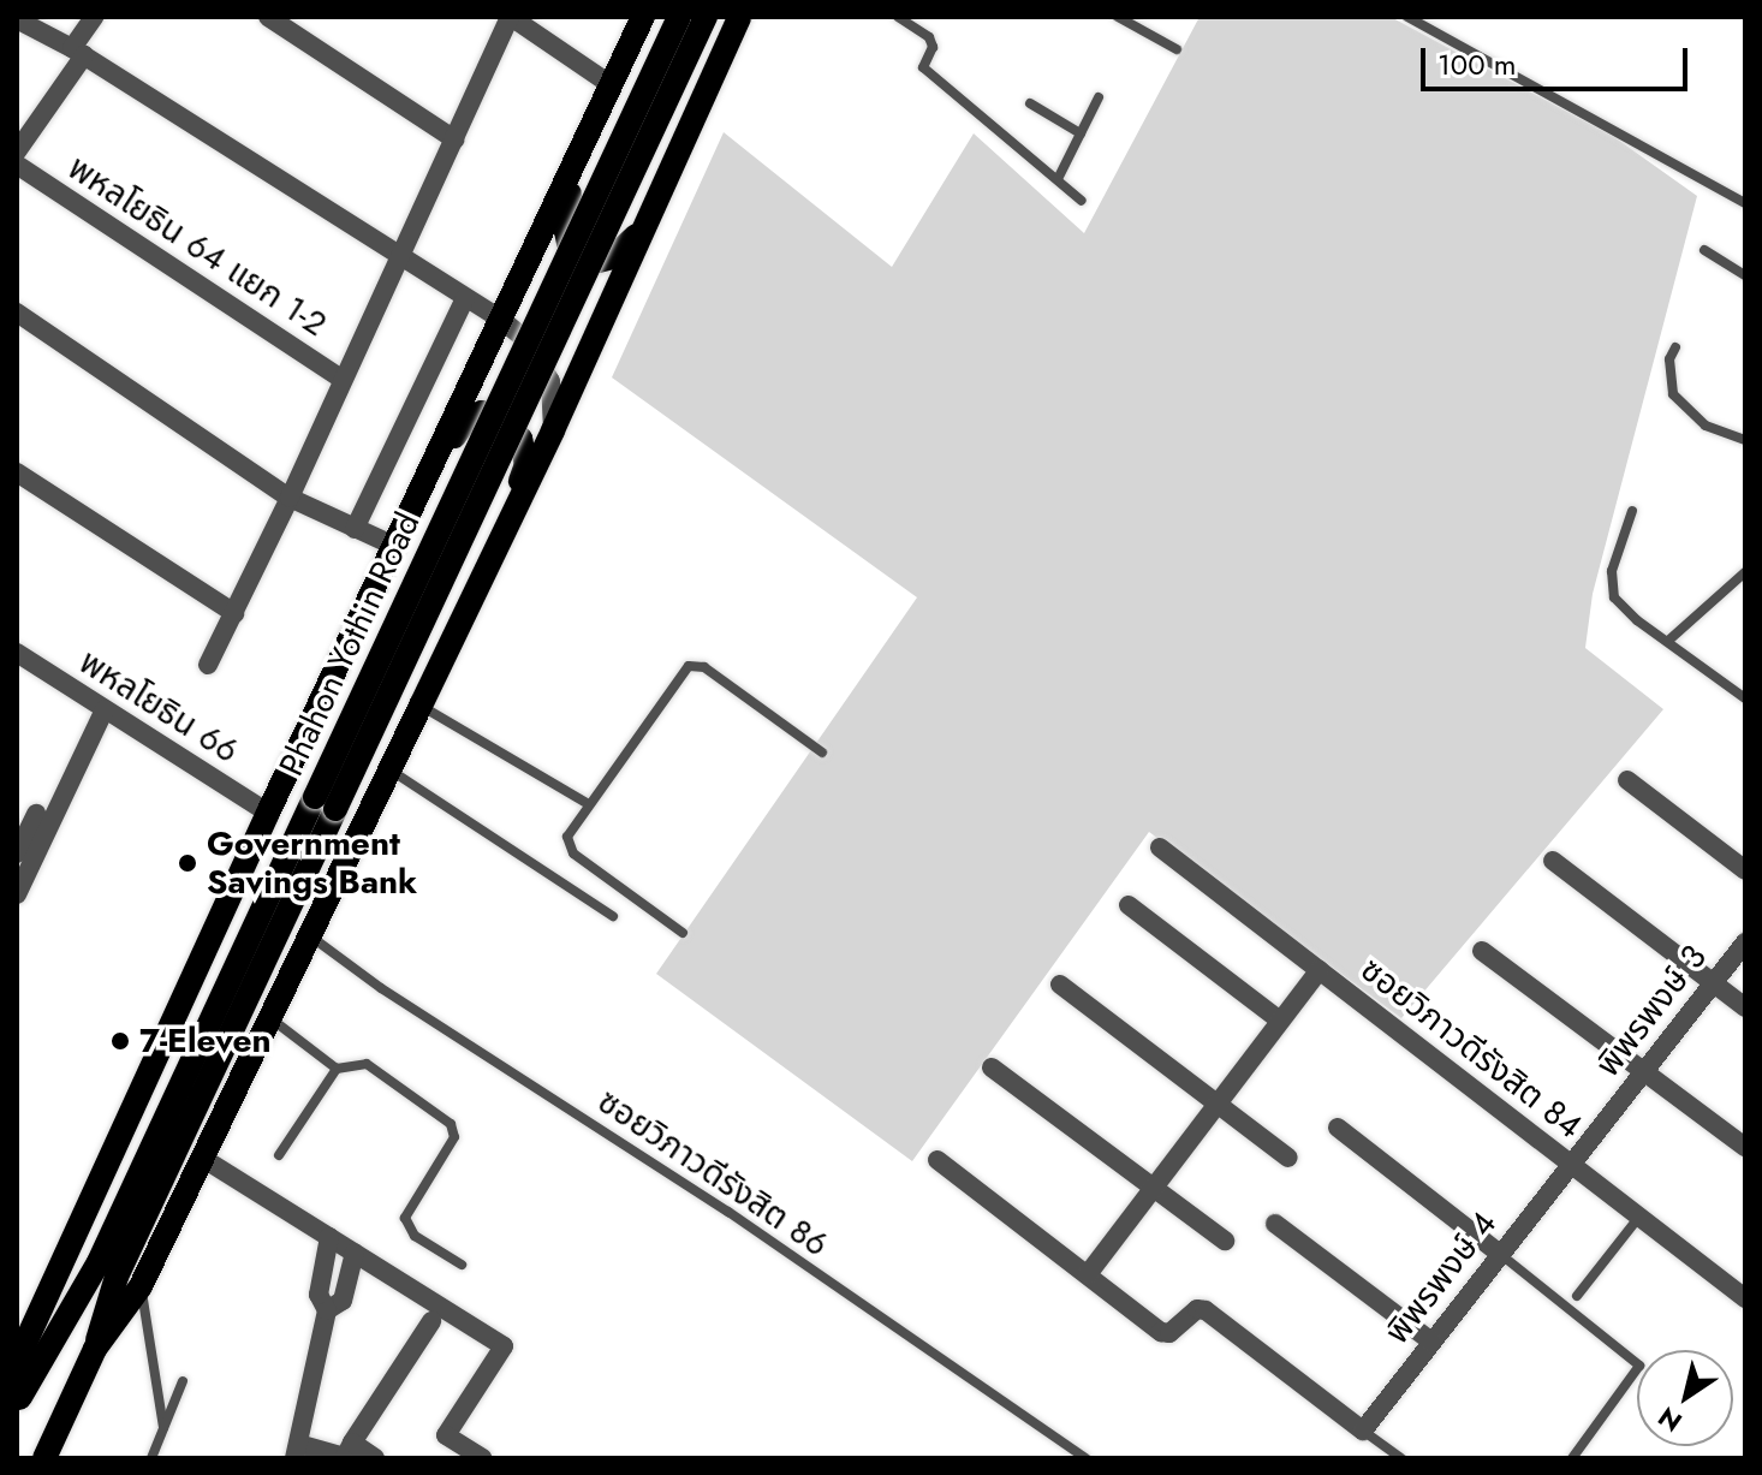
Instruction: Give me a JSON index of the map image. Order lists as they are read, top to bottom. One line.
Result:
{"streets":{"main road":["Phahon Yothin Road"],"street":["พหลโยธิน 64 แยก 1-2","พหลโยธิน 66","พิพรพงษ์ 3","ซอยวิภาวดีรังสิต 84","พิพรพงษ์ 4"],"lane":["ซอยวิภาวดีรังสิต 86"]},"crossings":[["Phahon Yothin Road","พหลโยธิน 66"],["Phahon Yothin Road","ซอยวิภาวดีรังสิต 86"],["พิพรพงษ์ 3","ซอยวิภาวดีรังสิต 84"],["พิพรพงษ์ 3","พิพรพงษ์ 4"],["ซอยวิภาวดีรังสิต 84","พิพรพงษ์ 4"]],"places":["Government Savings Bank","7-Eleven"],"scale_bar":"100 m","north":"bottom left"}
